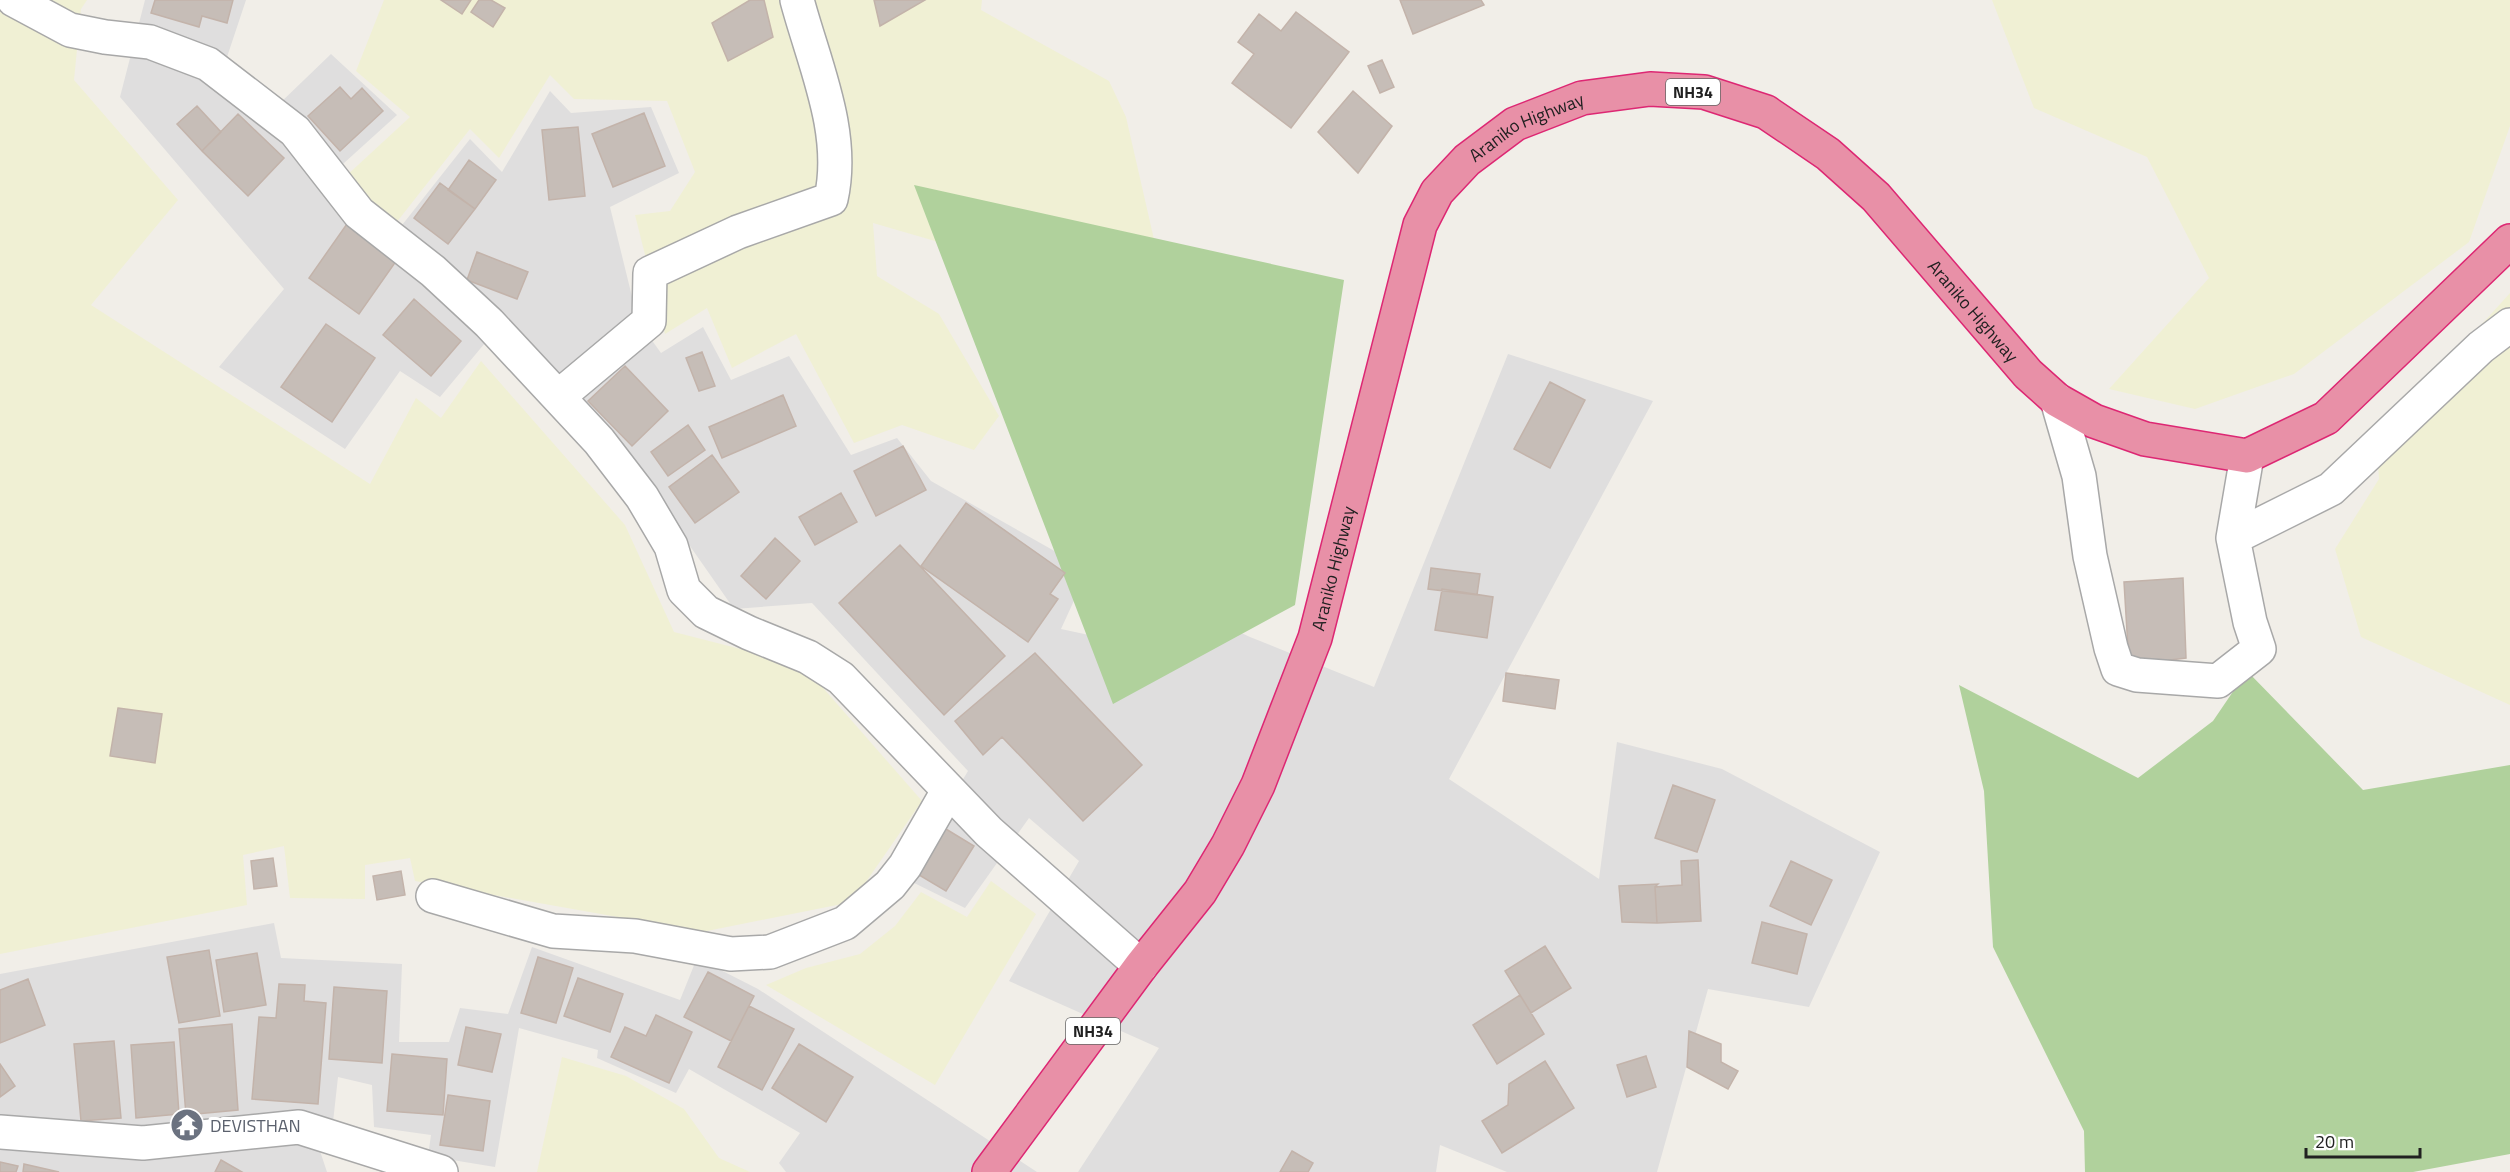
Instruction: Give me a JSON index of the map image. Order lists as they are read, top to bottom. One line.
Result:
{"streets":{"highway":["NH34","Araniko Highway"]},"places":{"temple":["DEVISTHAN"]},"scale_bar":"20 m"}
